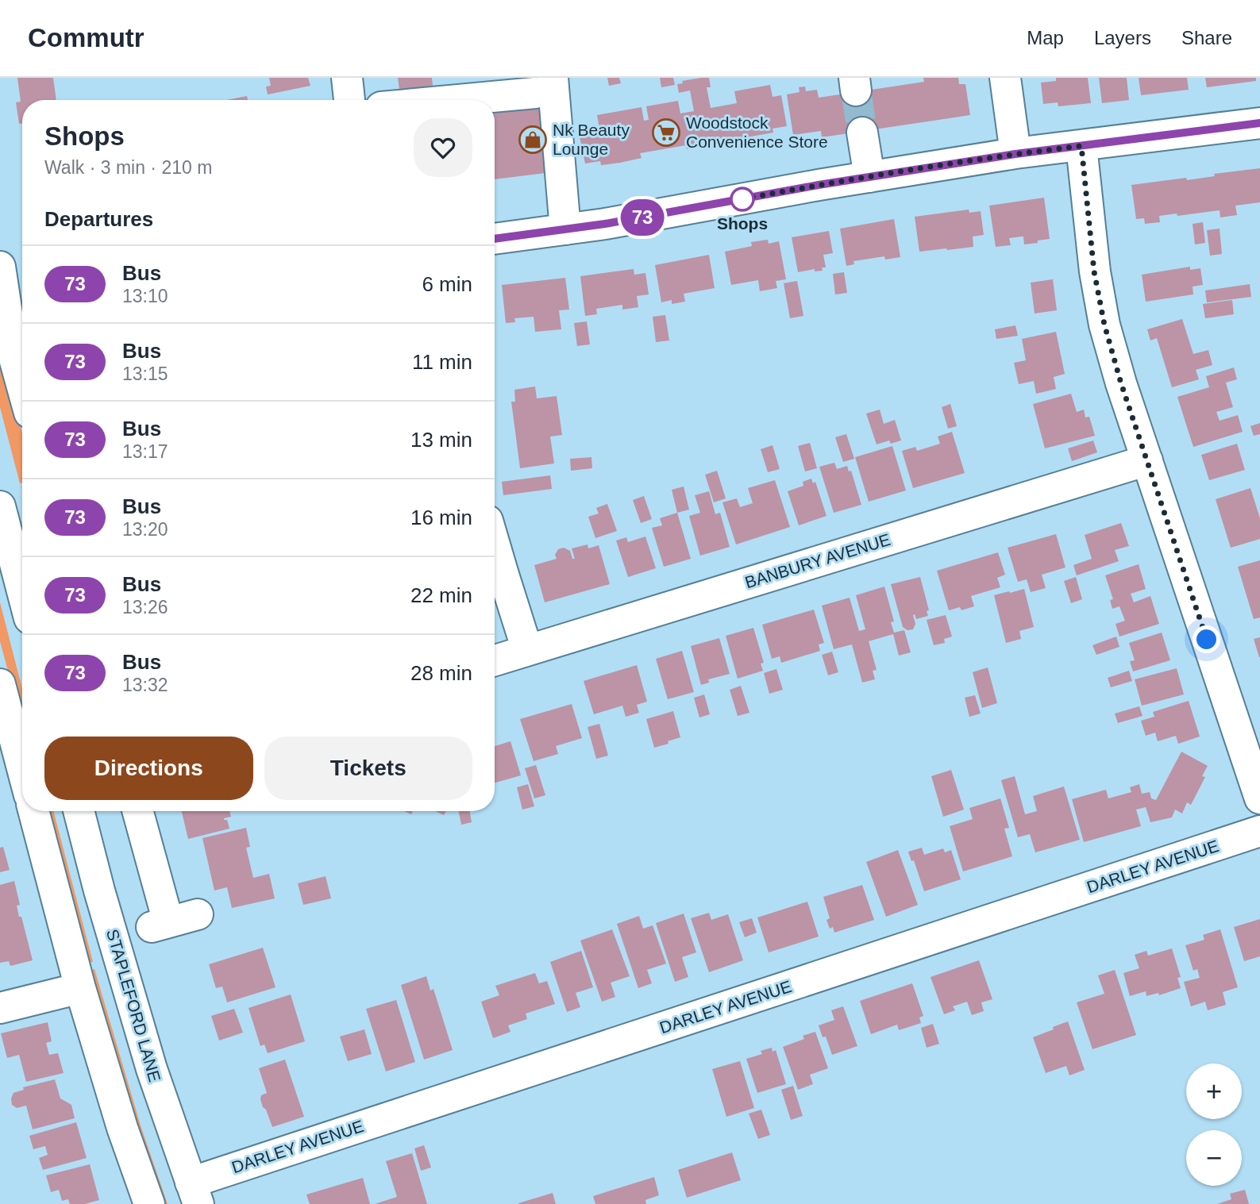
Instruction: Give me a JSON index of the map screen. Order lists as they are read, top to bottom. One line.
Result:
{"streets":{"street":["BANBURY AVENUE","DARLEY AVENUE","STAPLEFORD LANE"]},"crossings":[["DARLEY AVENUE","STAPLEFORD LANE"]],"places":{"supermarket":["Woodstock Convenience Store"],"shop":["Nk Beauty Lounge"],"other":["Shops"]},"lines":["bus line 73"],"page":{"header":"Commutr","nav":["Map","Layers","Share"],"on_map":"73","heading":[["Shops","Walk · 3 min · 210 m"],"Departures"],"list":[{"mark":"73","name":"Bus","note":"13:10","value":"6 min"},{"mark":"73","name":"Bus","note":"13:15","value":"11 min"},{"mark":"73","name":"Bus","note":"13:17","value":"13 min"},{"mark":"73","name":"Bus","note":"13:20","value":"16 min"},{"mark":"73","name":"Bus","note":"13:26","value":"22 min"},{"mark":"73","name":"Bus","note":"13:32","value":"28 min"}],"buttons":["Directions","Tickets"],"map_buttons":["+","−"]}}
